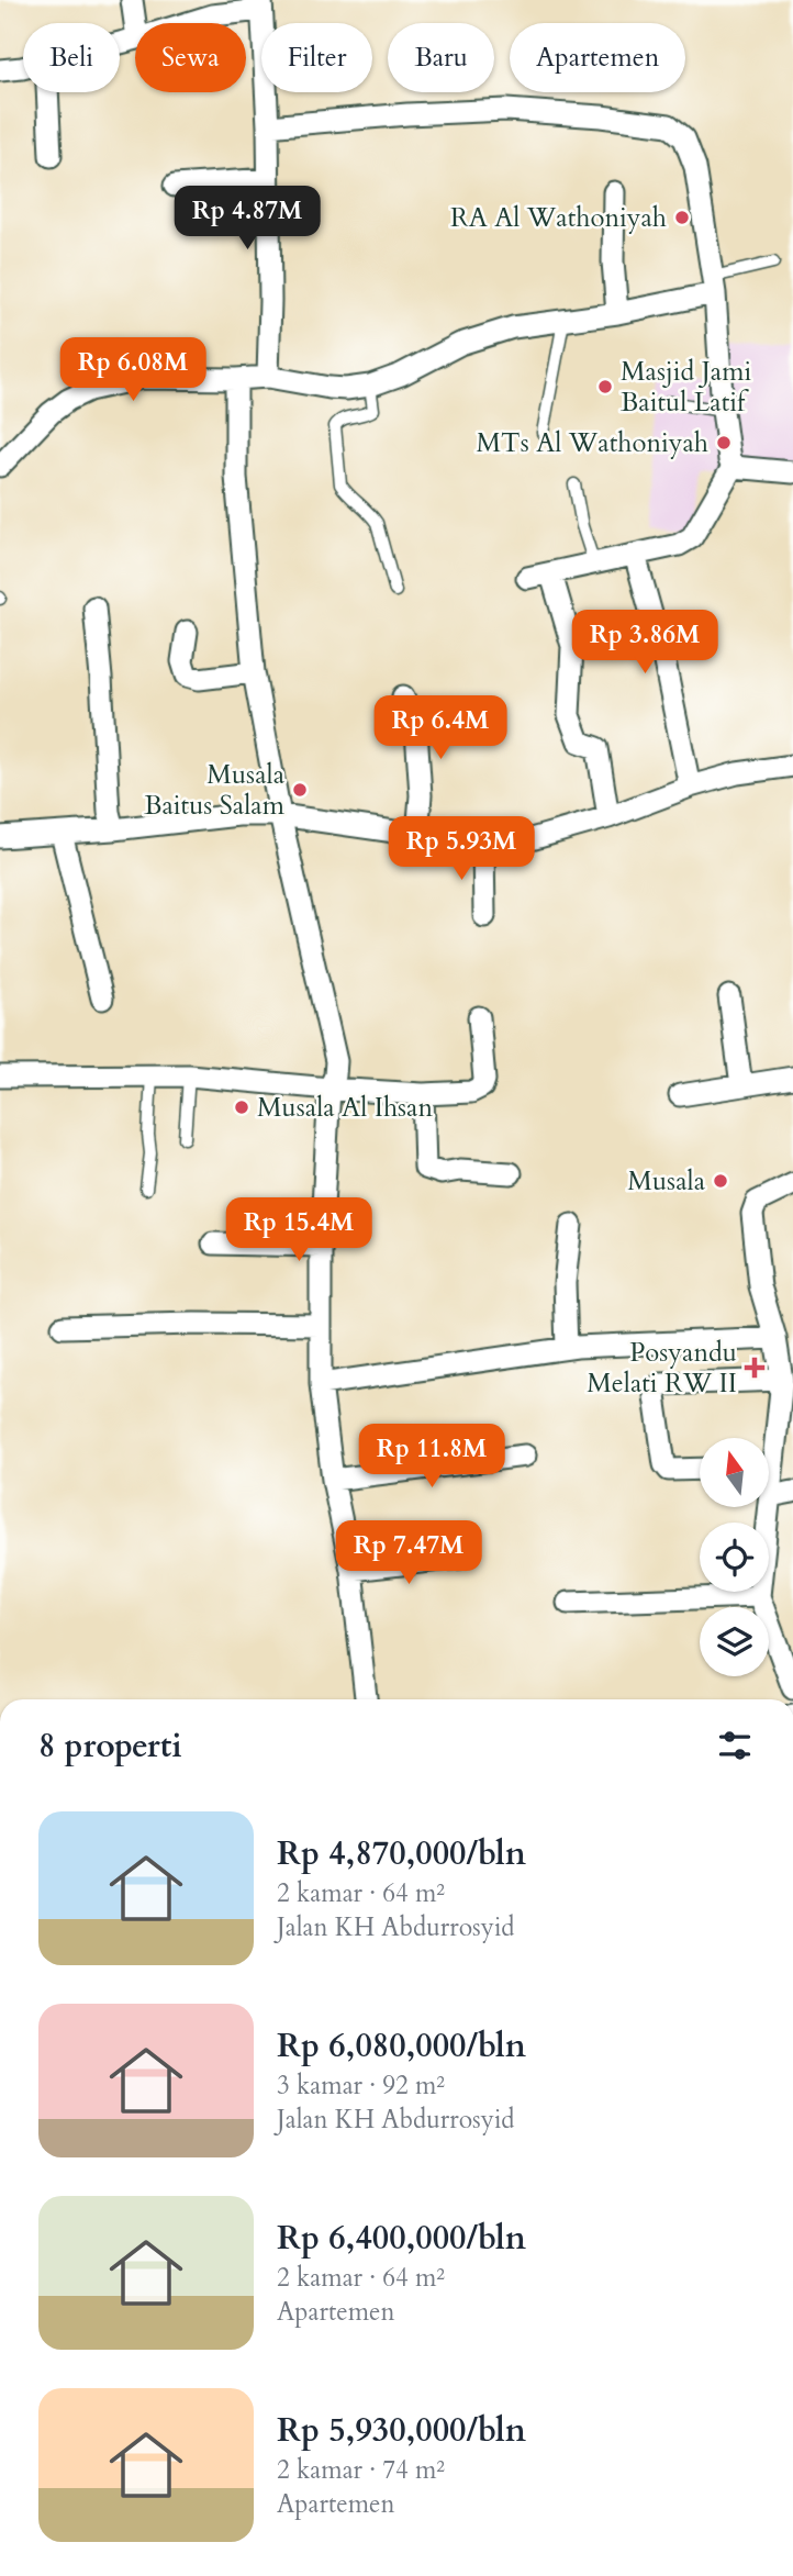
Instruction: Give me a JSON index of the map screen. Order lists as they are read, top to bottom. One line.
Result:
{"places":{"other":["RA Al Wathoniyah","Masjid Jami Baitul Latif","MTs Al Wathoniyah","Musala Baitus Salam","Musala Al Ihsan","Musala"],"health":["Posyandu Melati RW II"]},"north":"top","page":{"chip":["Beli","Sewa","Filter","Baru","Apartemen"],"price":["Rp 4.87M","Rp 6.08M","Rp 3.86M","Rp 6.4M","Rp 5.93M","Rp 15.4M","Rp 11.8M","Rp 7.47M"],"heading":"8 properti","list":[{"name":"Rp 4,870,000/bln","note":"2 kamar · 64 m² · Jalan KH Abdurrosyid"},{"name":"Rp 6,080,000/bln","note":"3 kamar · 92 m² · Jalan KH Abdurrosyid"},{"name":"Rp 6,400,000/bln","note":"2 kamar · 64 m² · Apartemen"},{"name":"Rp 5,930,000/bln","note":"2 kamar · 74 m² · Apartemen"}]}}
